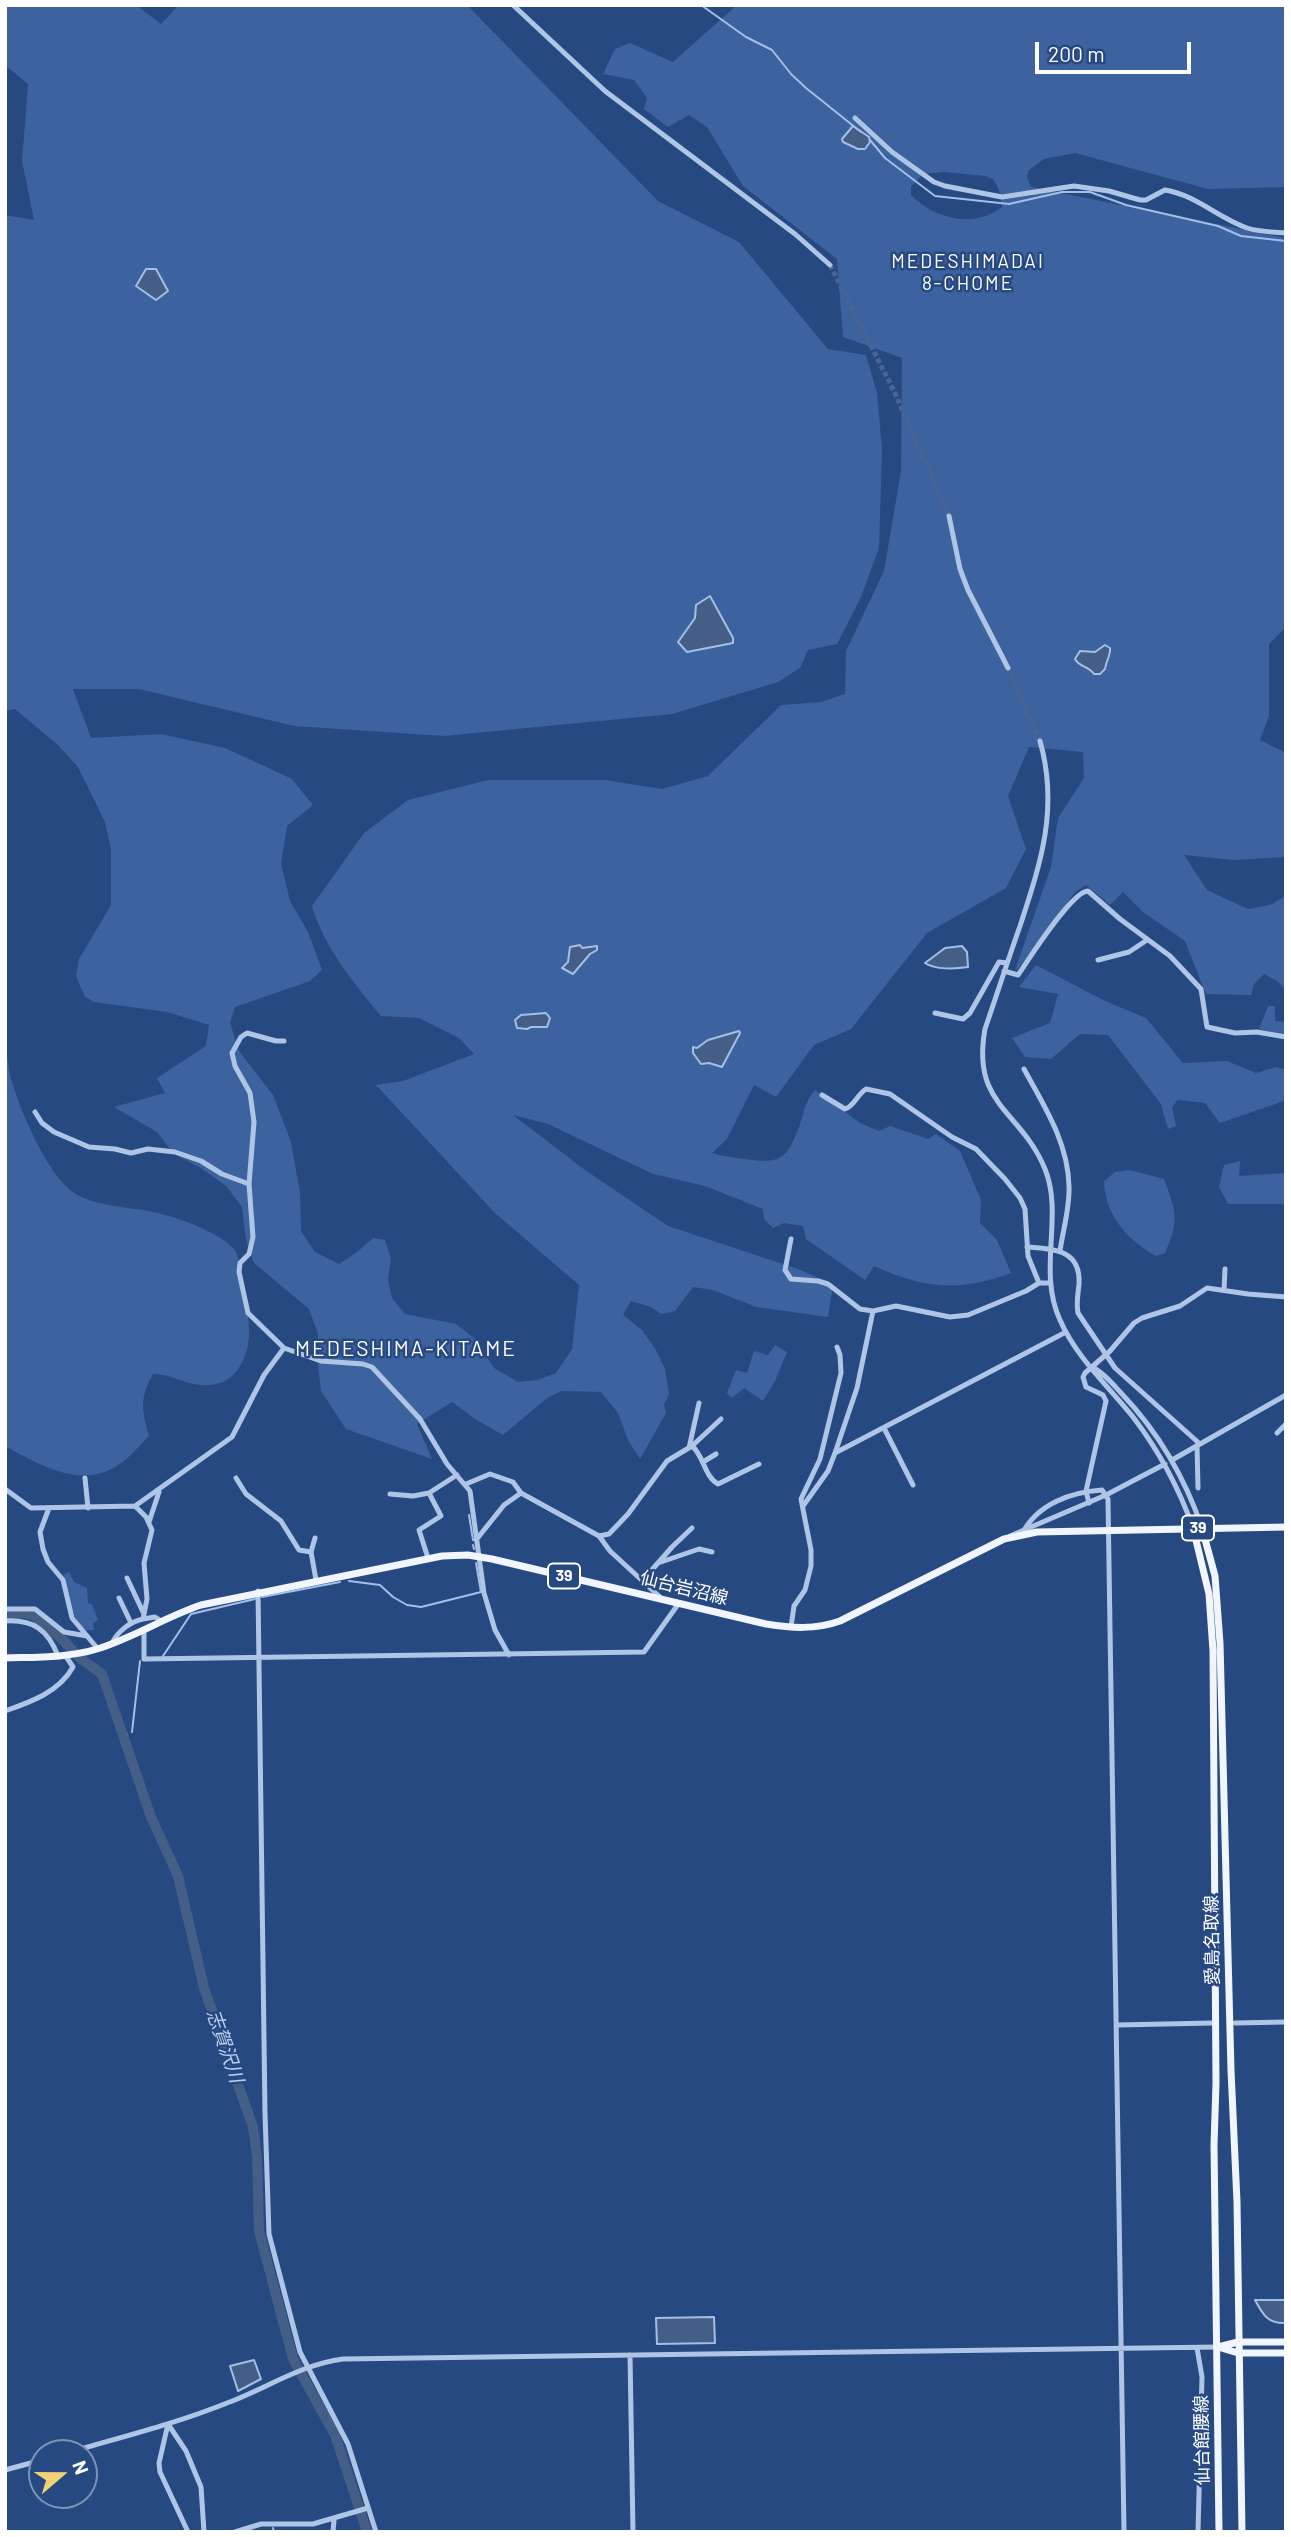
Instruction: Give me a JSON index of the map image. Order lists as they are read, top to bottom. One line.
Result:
{"streets":{"main road":["39","仙台岩沼線","愛島名取線","仙台館腰線"]},"crossings":[["39","仙台岩沼線"],["仙台岩沼線","愛島名取線"],["愛島名取線","仙台館腰線"]],"districts":["MEDESHIMADAI 8-CHOME","MEDESHIMA-KITAME"],"water":["志賀沢川"],"scale_bar":"200 m","north":"right"}
